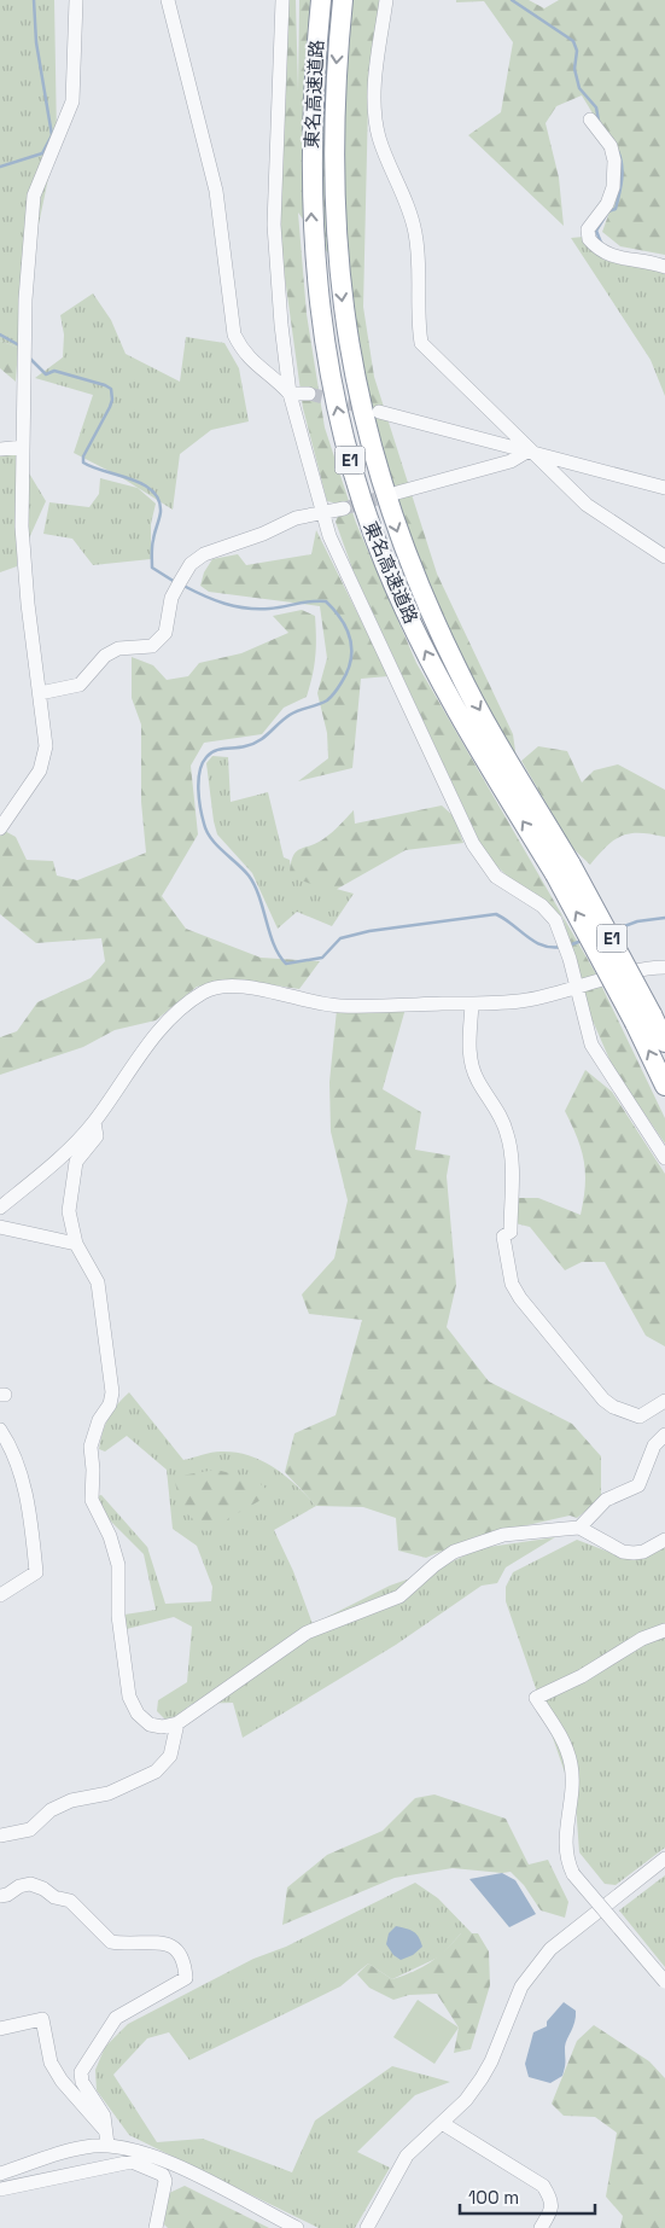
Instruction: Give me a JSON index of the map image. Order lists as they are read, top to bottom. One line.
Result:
{"streets":{"highway":["東名高速道路","E1"]},"scale_bar":"100 m"}
